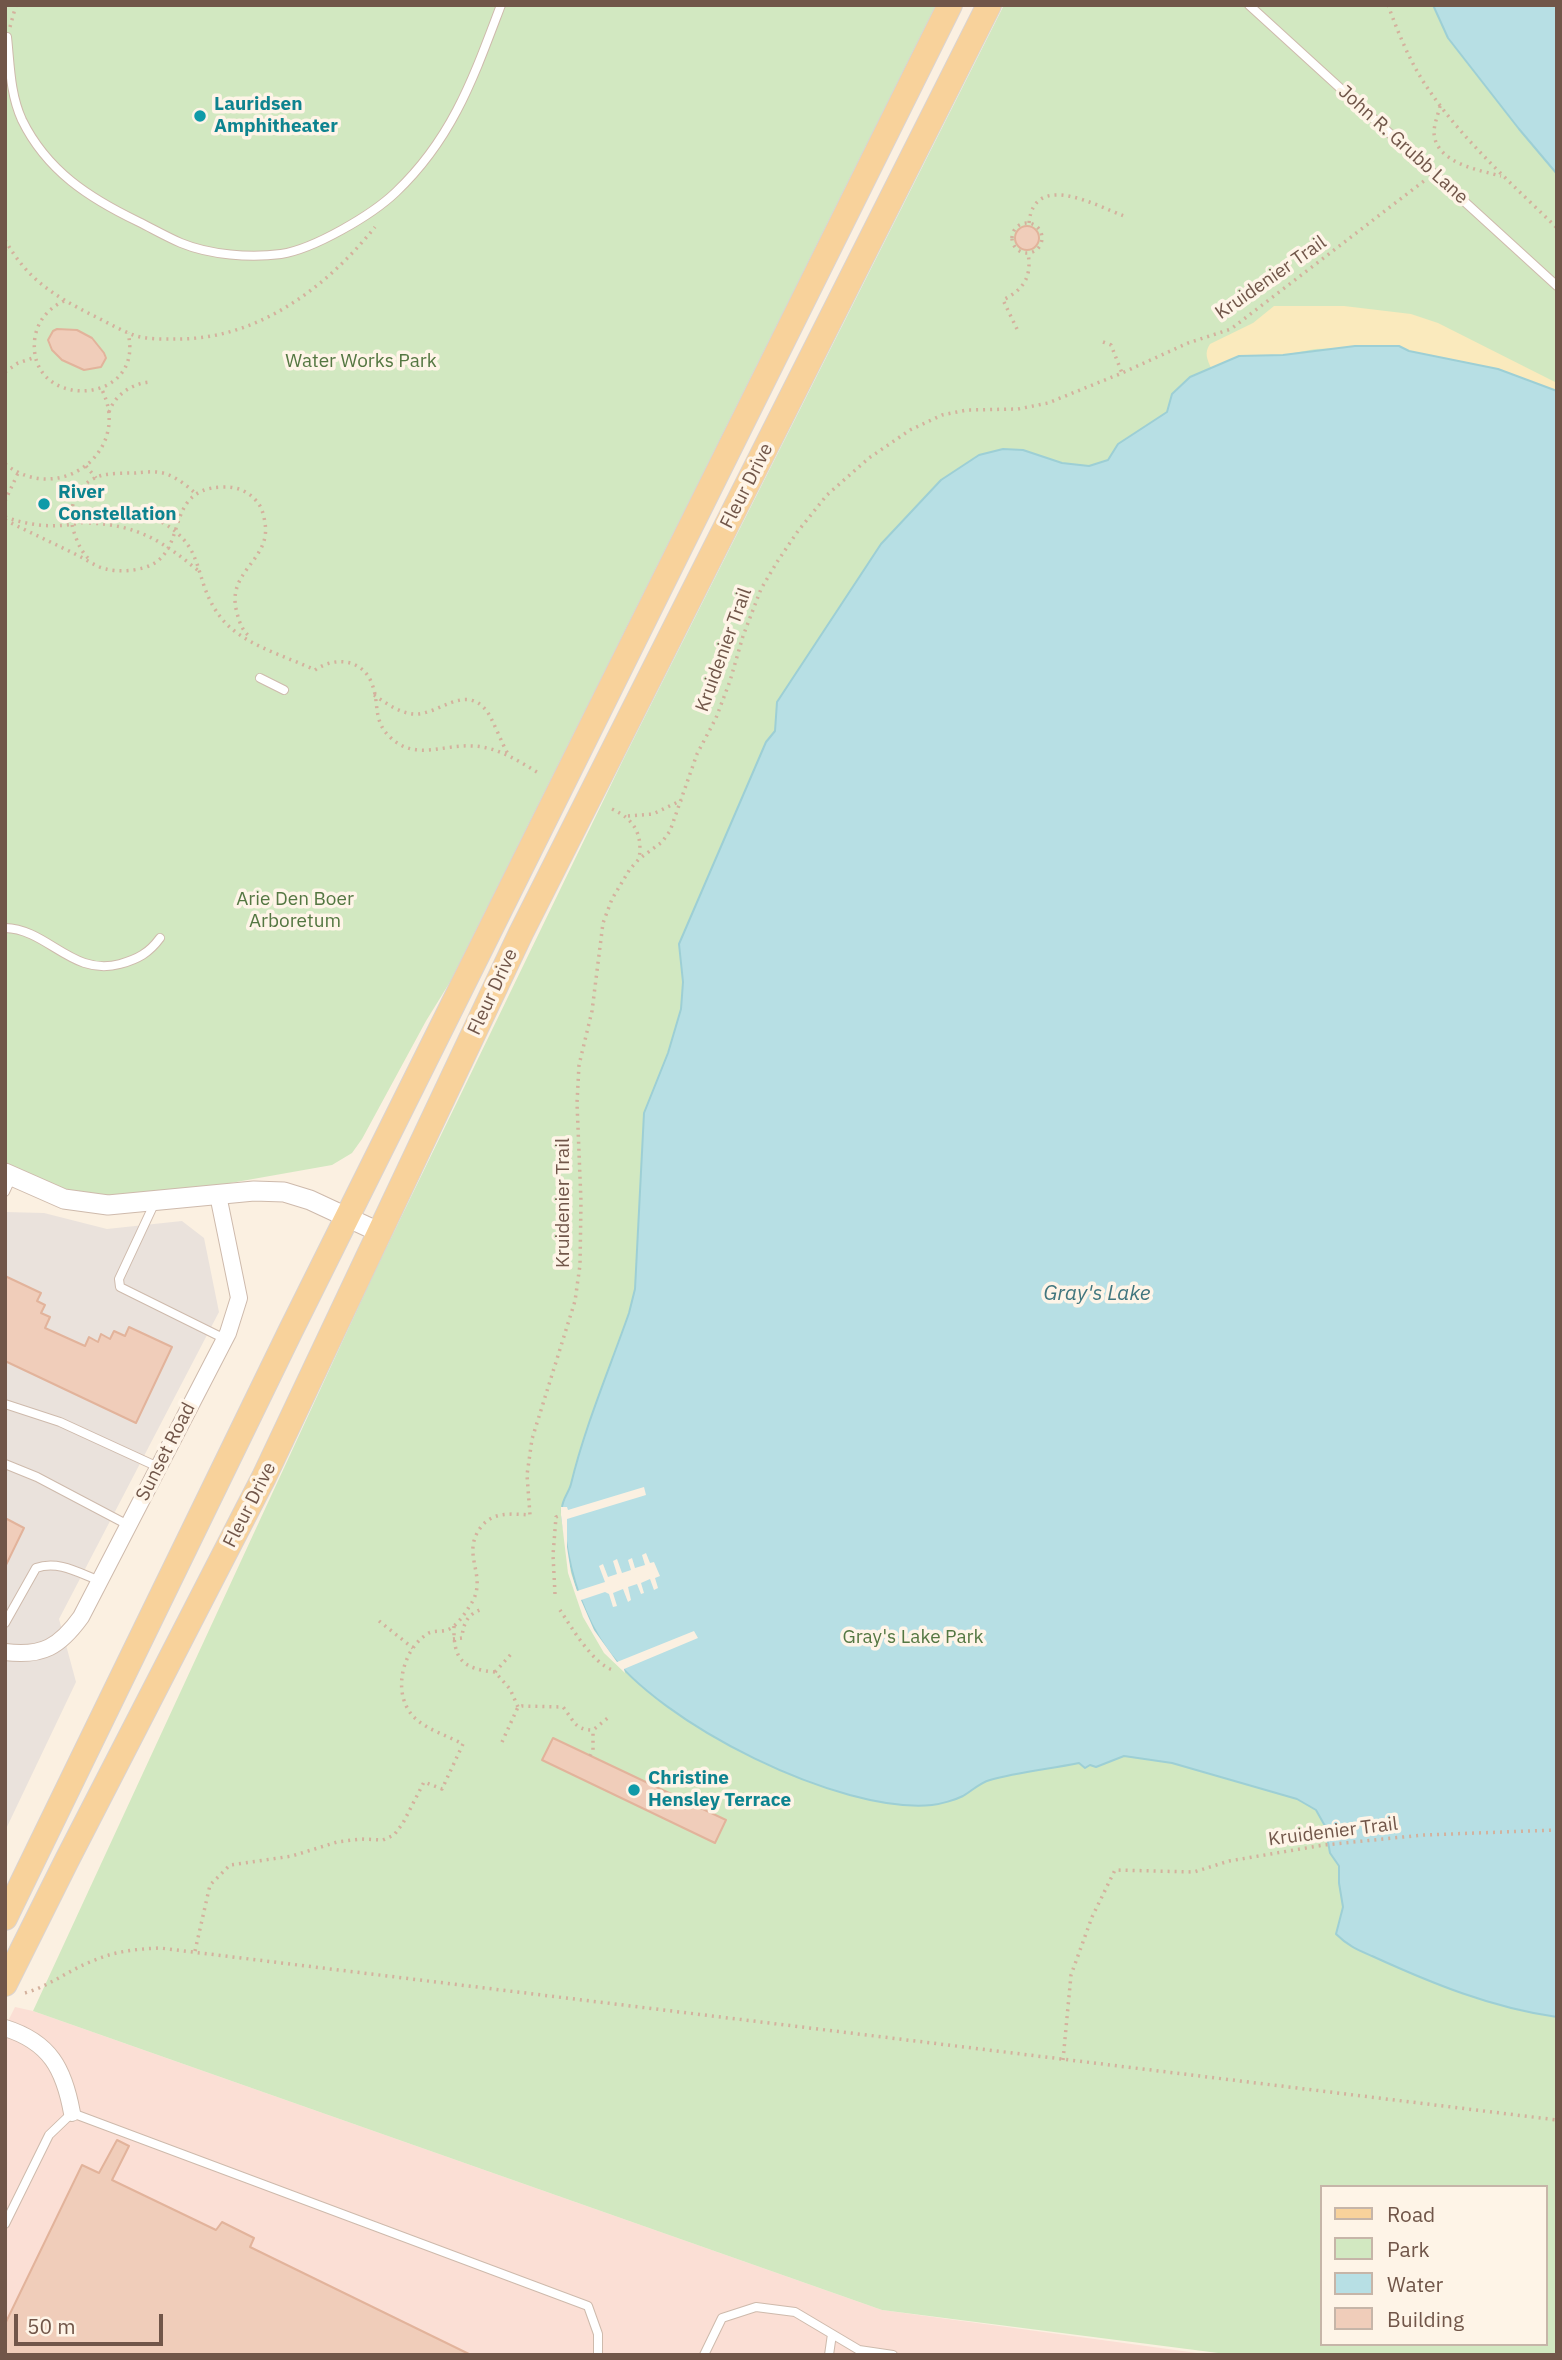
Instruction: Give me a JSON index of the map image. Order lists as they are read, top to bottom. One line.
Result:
{"streets":{"main road":["Fleur Drive"],"street":["Sunset Road"],"lane":["John R. Grubb Lane"],"path":["Kruidenier Trail"]},"crossings":[["John R. Grubb Lane","Kruidenier Trail"]],"water":["Gray's Lake"],"parks":["Water Works Park","Arie Den Boer Arboretum","Gray's Lake Park"],"places":["Lauridsen Amphitheater","River Constellation","Christine Hensley Terrace"],"legend":["Road","Park","Water","Building"],"scale_bar":"50 m"}
